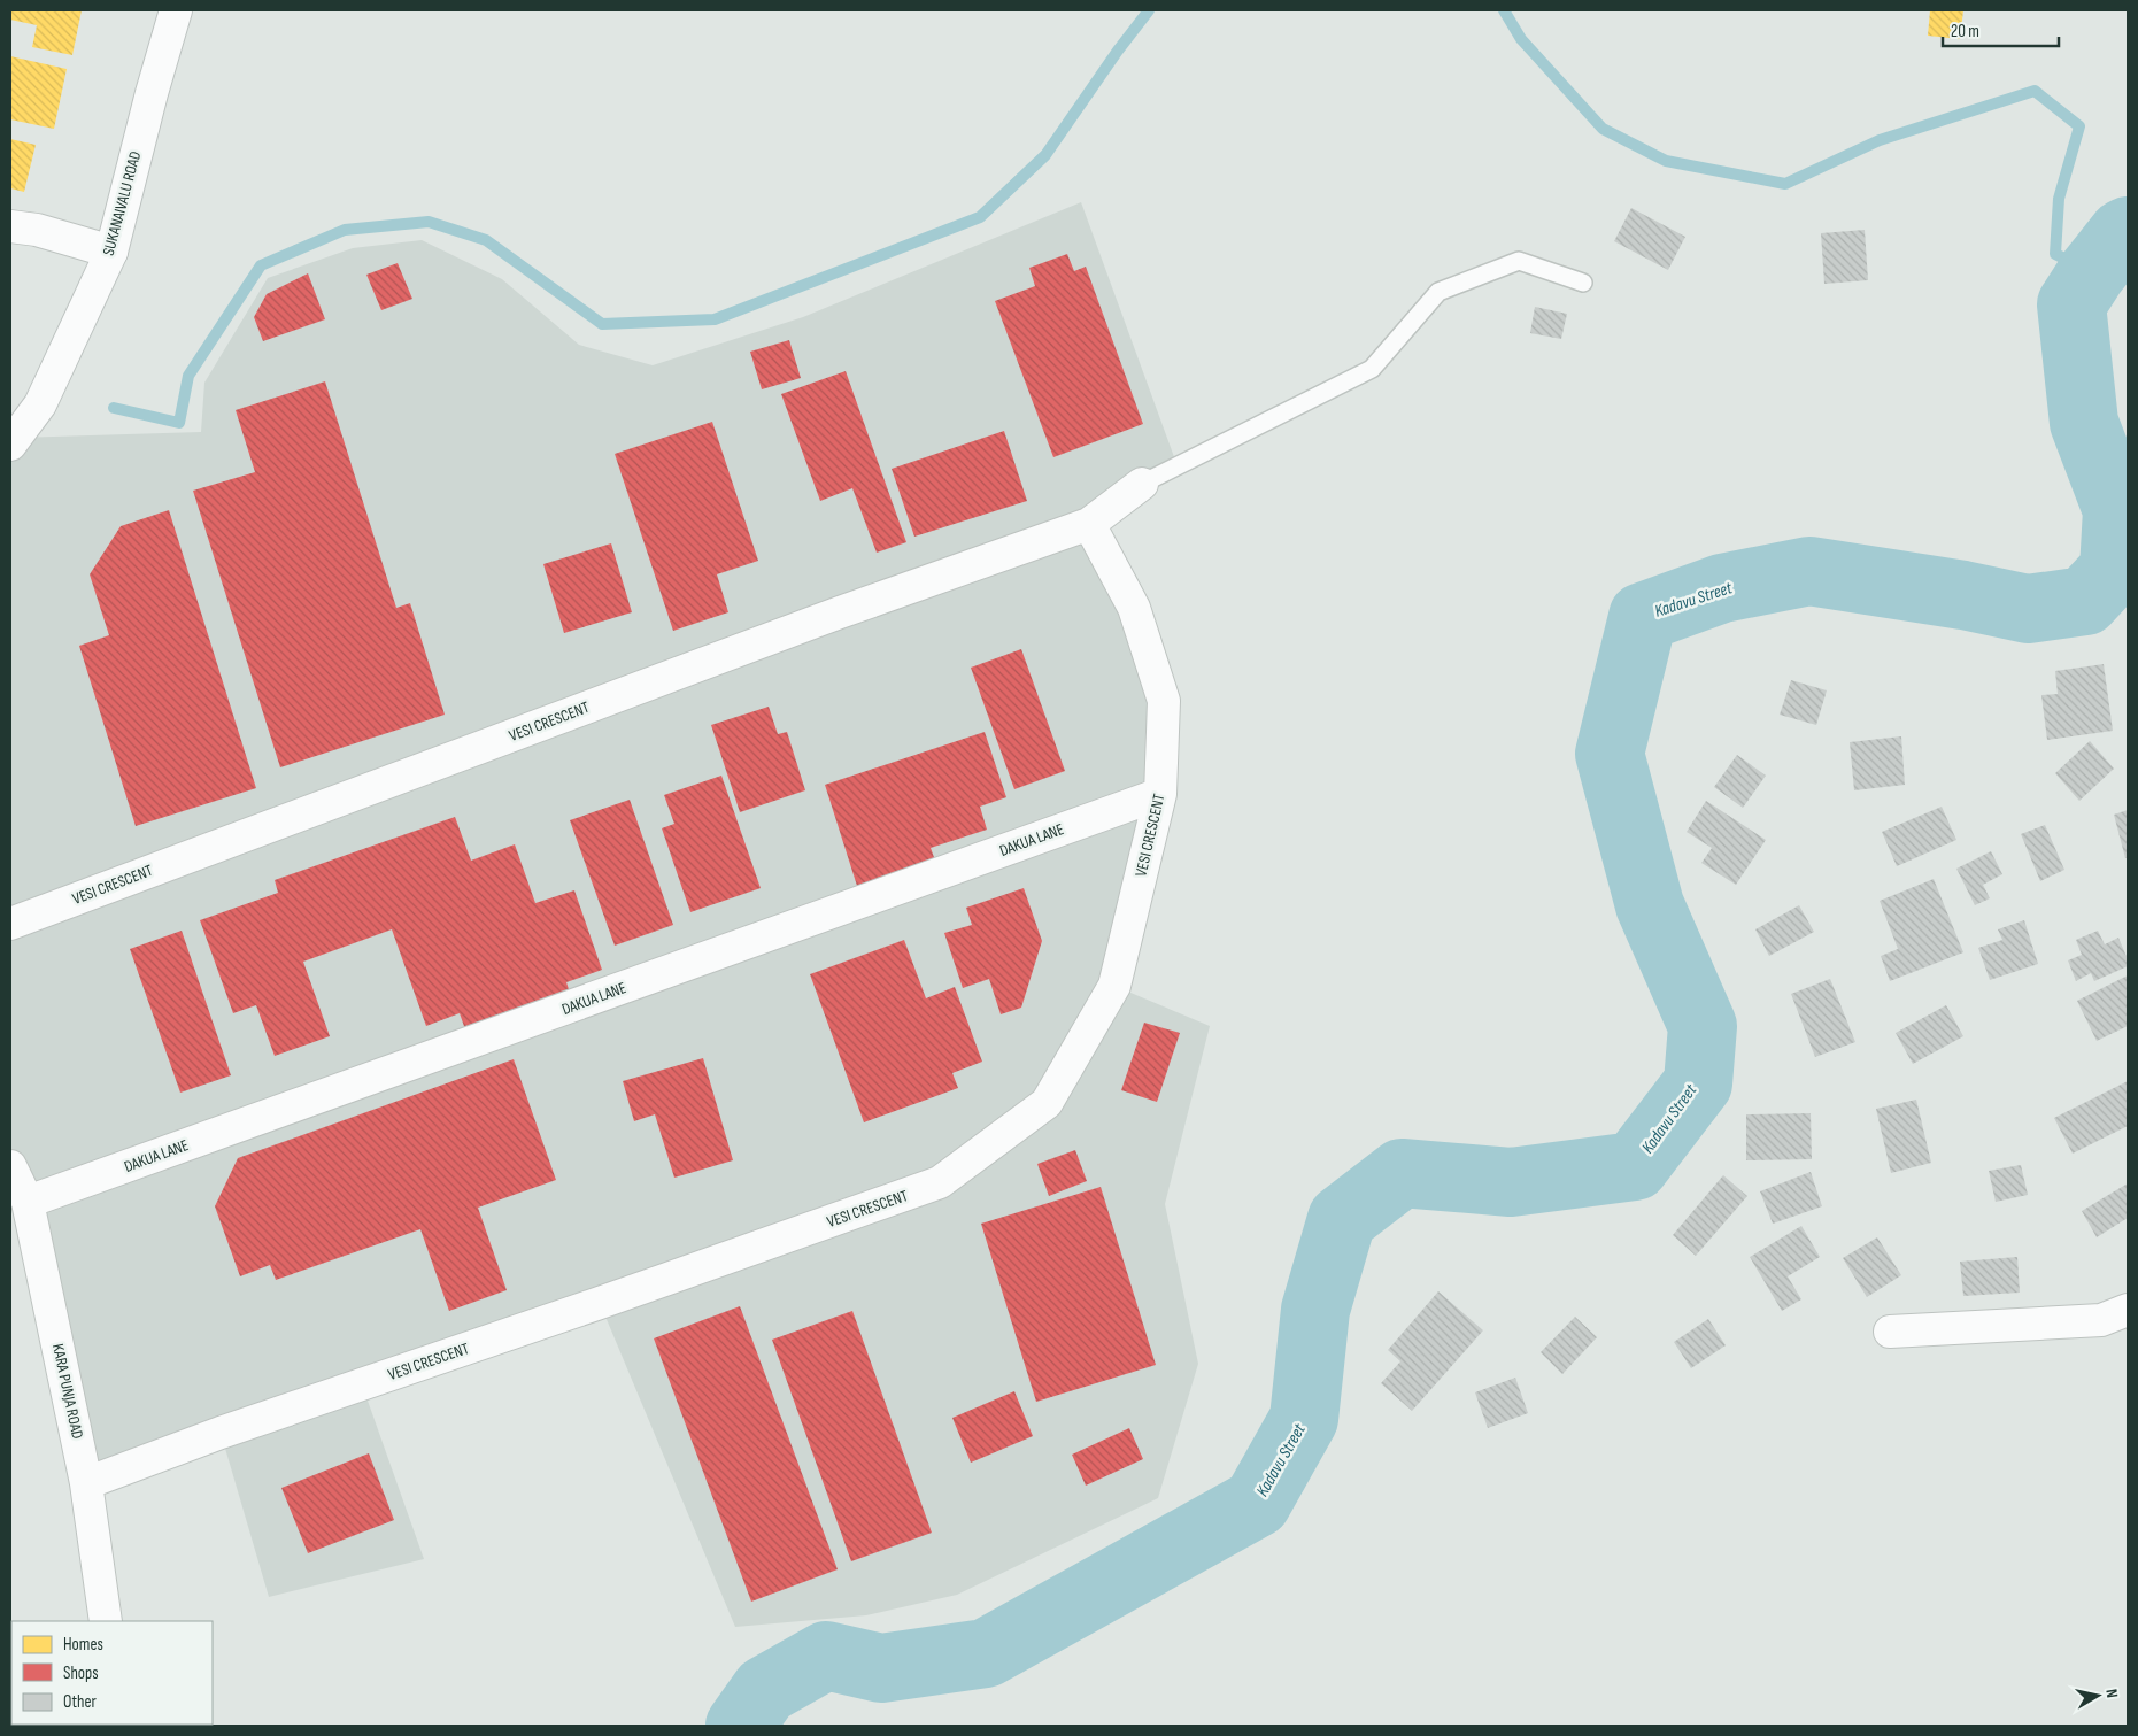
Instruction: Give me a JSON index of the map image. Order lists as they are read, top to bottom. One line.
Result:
{"streets":{"street":["SUKANAIVALU ROAD","VESI CRESCENT","DAKUA LANE","KARA PUNJA ROAD"]},"crossings":[["VESI CRESCENT","DAKUA LANE"],["VESI CRESCENT","KARA PUNJA ROAD"],["DAKUA LANE","KARA PUNJA ROAD"]],"water":["Kadavu Street"],"legend":["Homes","Shops","Other"],"scale_bar":"20 m","north":"right"}
